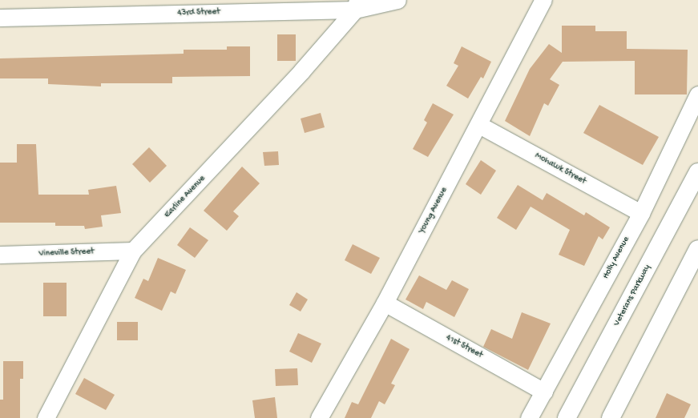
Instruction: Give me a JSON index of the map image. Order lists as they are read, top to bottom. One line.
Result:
{"streets":{"main road":["Veterans Parkway"],"street":["43rd Street","Mohawk Street","Earline Avenue","Young Avenue","Vineville Street","Holly Avenue","41st Street"]},"crossings":[["43rd Street","Earline Avenue"],["Mohawk Street","Young Avenue"],["Mohawk Street","Holly Avenue"],["Earline Avenue","Vineville Street"],["Young Avenue","41st Street"],["Holly Avenue","41st Street"]]}
